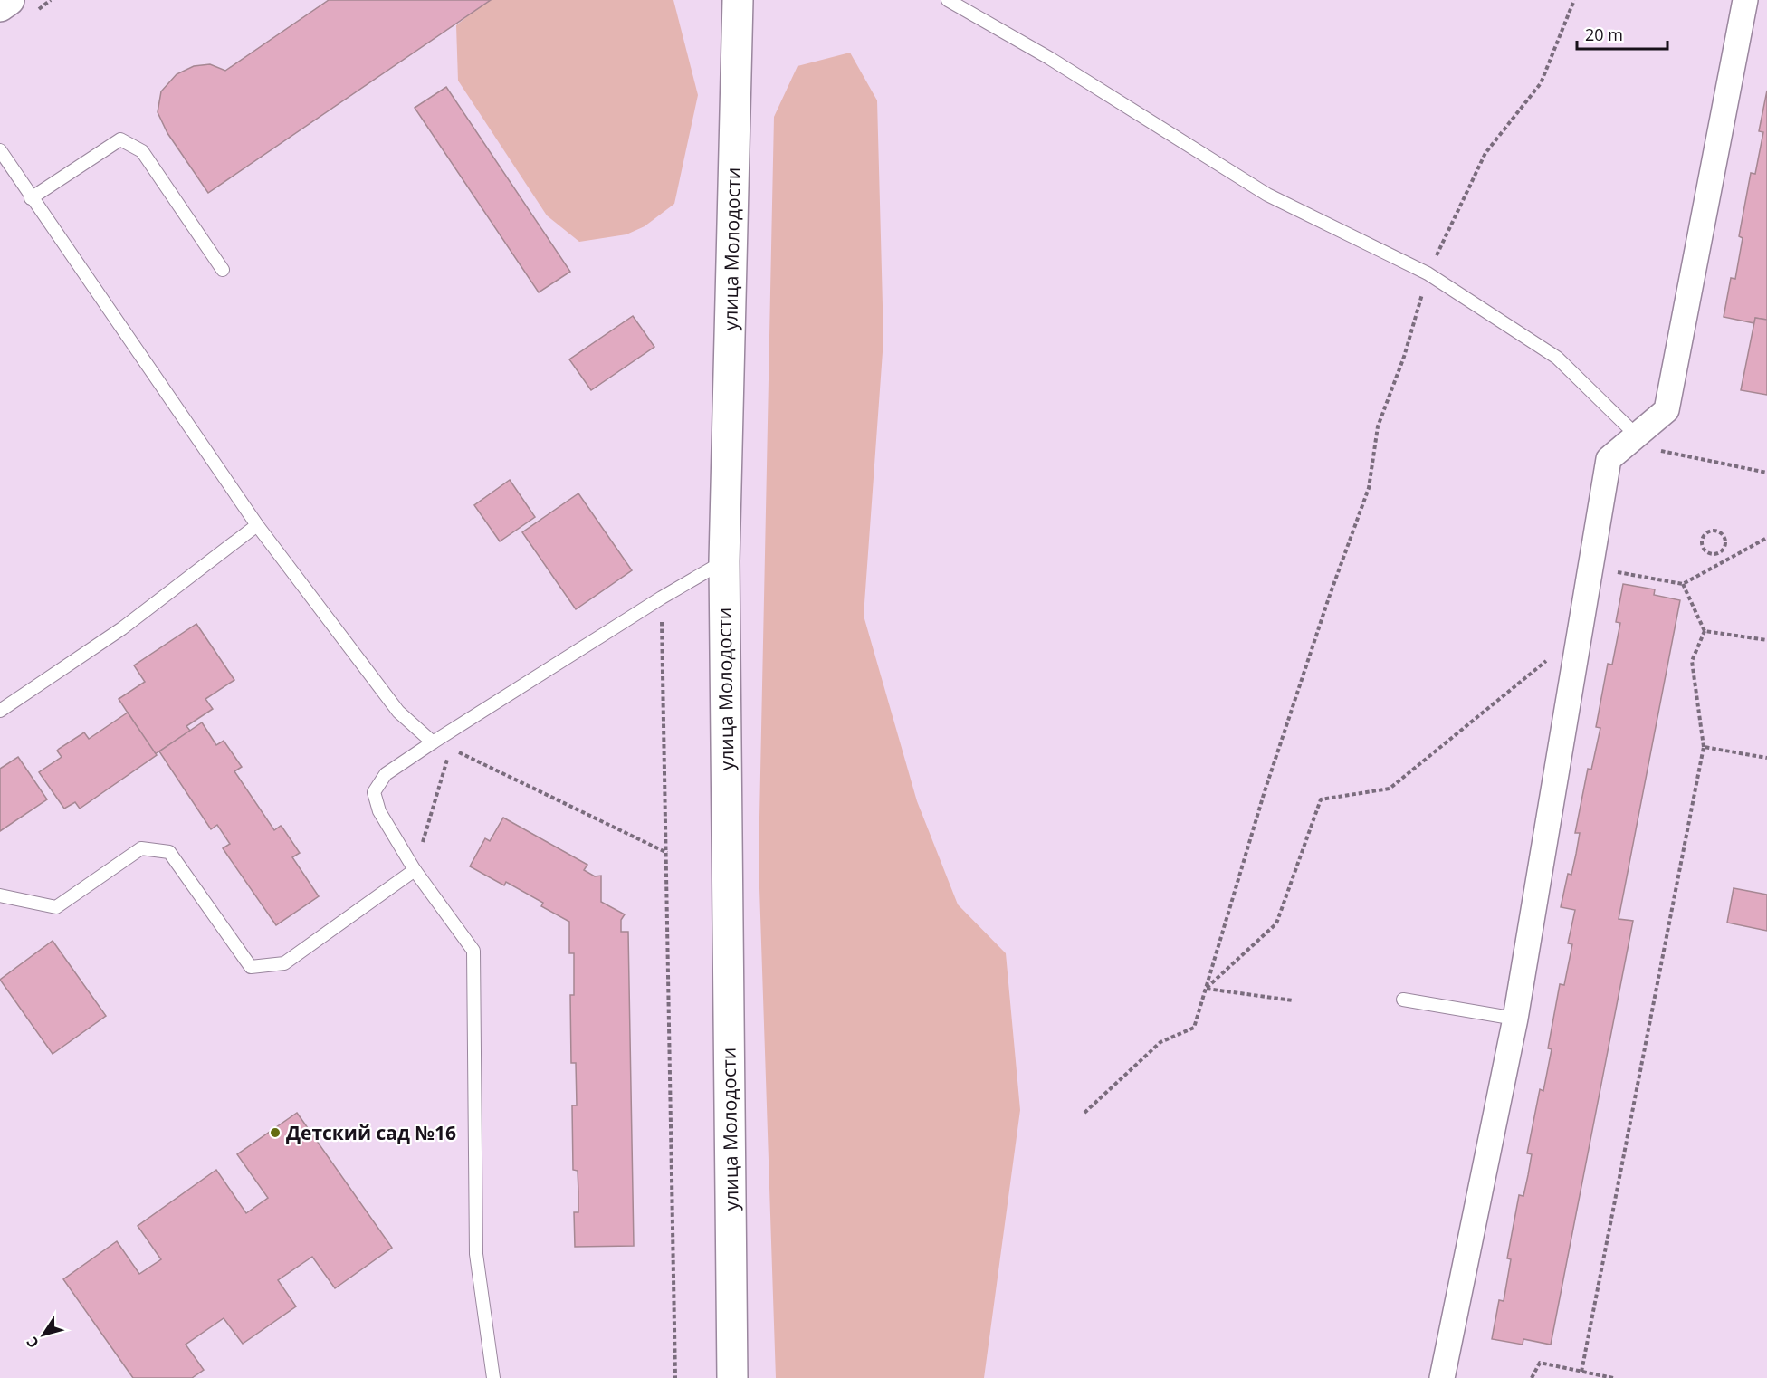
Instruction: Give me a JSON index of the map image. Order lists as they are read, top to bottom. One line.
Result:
{"streets":{"street":["улица Молодости"]},"places":["Детский сад №16"],"scale_bar":"20 m","north":"bottom left"}
